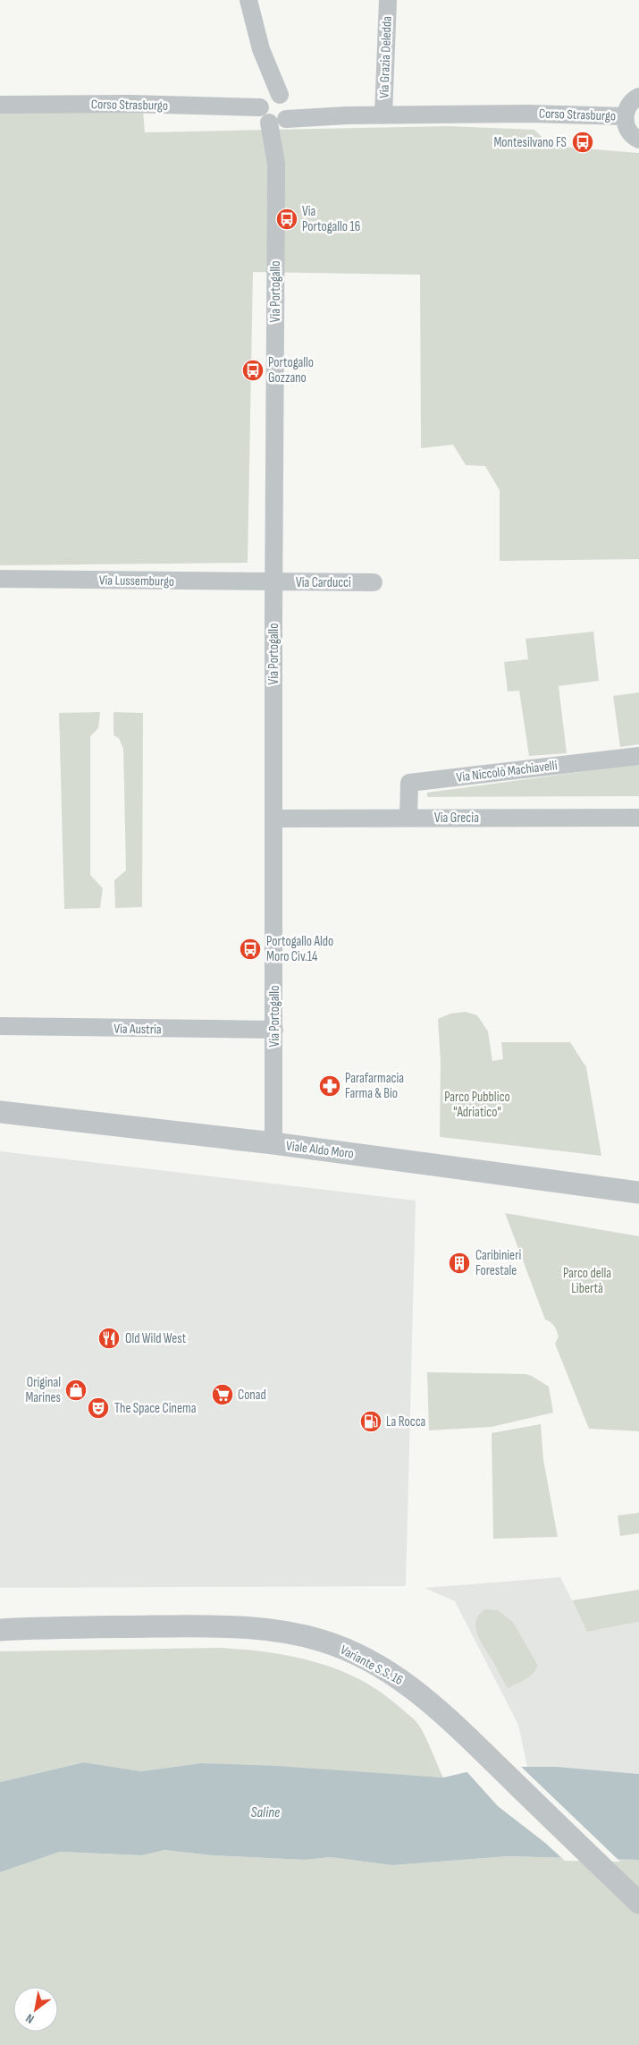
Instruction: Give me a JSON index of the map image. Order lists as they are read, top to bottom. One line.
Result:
{"streets":{"street":["Via Grazia Deledda","Corso Strasburgo","Via Portogallo","Via Lussemburgo","Via Carducci","Via Niccolò Machiavelli","Via Grecia","Via Austria","Viale Aldo Moro","Variante S.S. 16"]},"crossings":[["Via Grazia Deledda","Corso Strasburgo"],["Corso Strasburgo","Via Portogallo"],["Via Portogallo","Via Lussemburgo"],["Via Portogallo","Via Carducci"],["Via Portogallo","Via Grecia"],["Via Portogallo","Via Austria"],["Via Portogallo","Viale Aldo Moro"],["Via Lussemburgo","Via Carducci"],["Via Niccolò Machiavelli","Via Grecia"]],"water":["Saline"],"parks":["Parco Pubblico \"Adriatico\"","Parco della Libertà"],"places":{"bus stop":["Montesilvano FS","Via Portogallo 16","Portogallo Gozzano","Portogallo Aldo Moro Civ.14"],"pharmacy":["Parafarmacia Farma & Bio"],"building":["Caribinieri Forestale"],"restaurant":["Old Wild West"],"shop":["Original Marines"],"supermarket":["Conad"],"theatre":["The Space Cinema"],"fuel station":["La Rocca"]},"north":"bottom left"}
